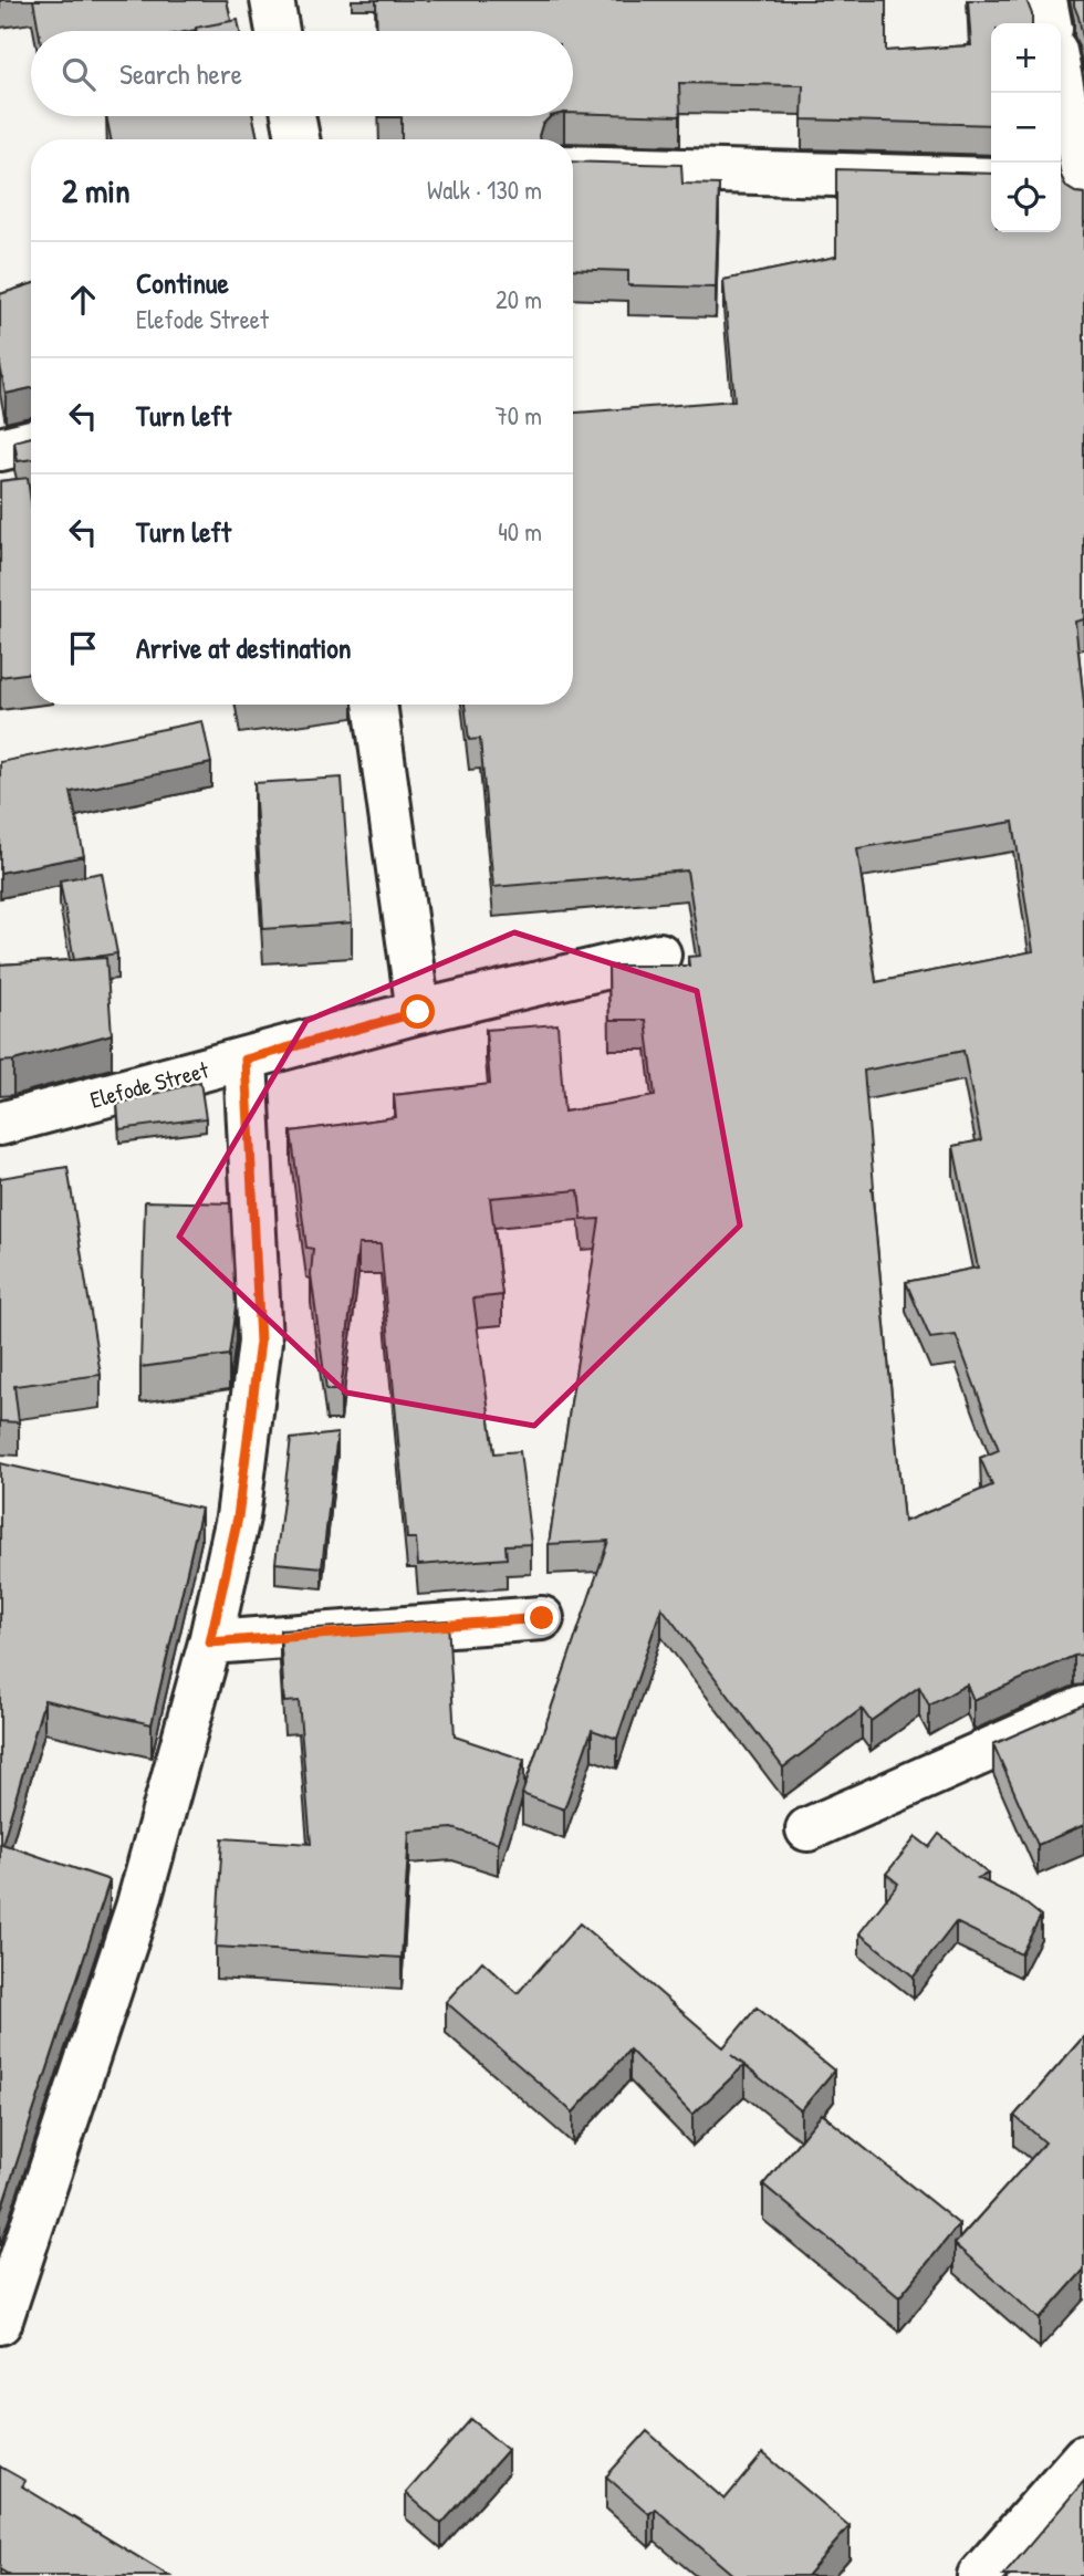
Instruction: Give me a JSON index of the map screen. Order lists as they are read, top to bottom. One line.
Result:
{"streets":{"street":["Elefode Street"]},"page":{"map_buttons":["+","−"],"search":"Search here","heading":["2 min","Walk · 130 m"],"list":[["Continue","Elefode Street","20 m"],["Turn left","70 m"],["Turn left","40 m"],"Arrive at destination"]}}
